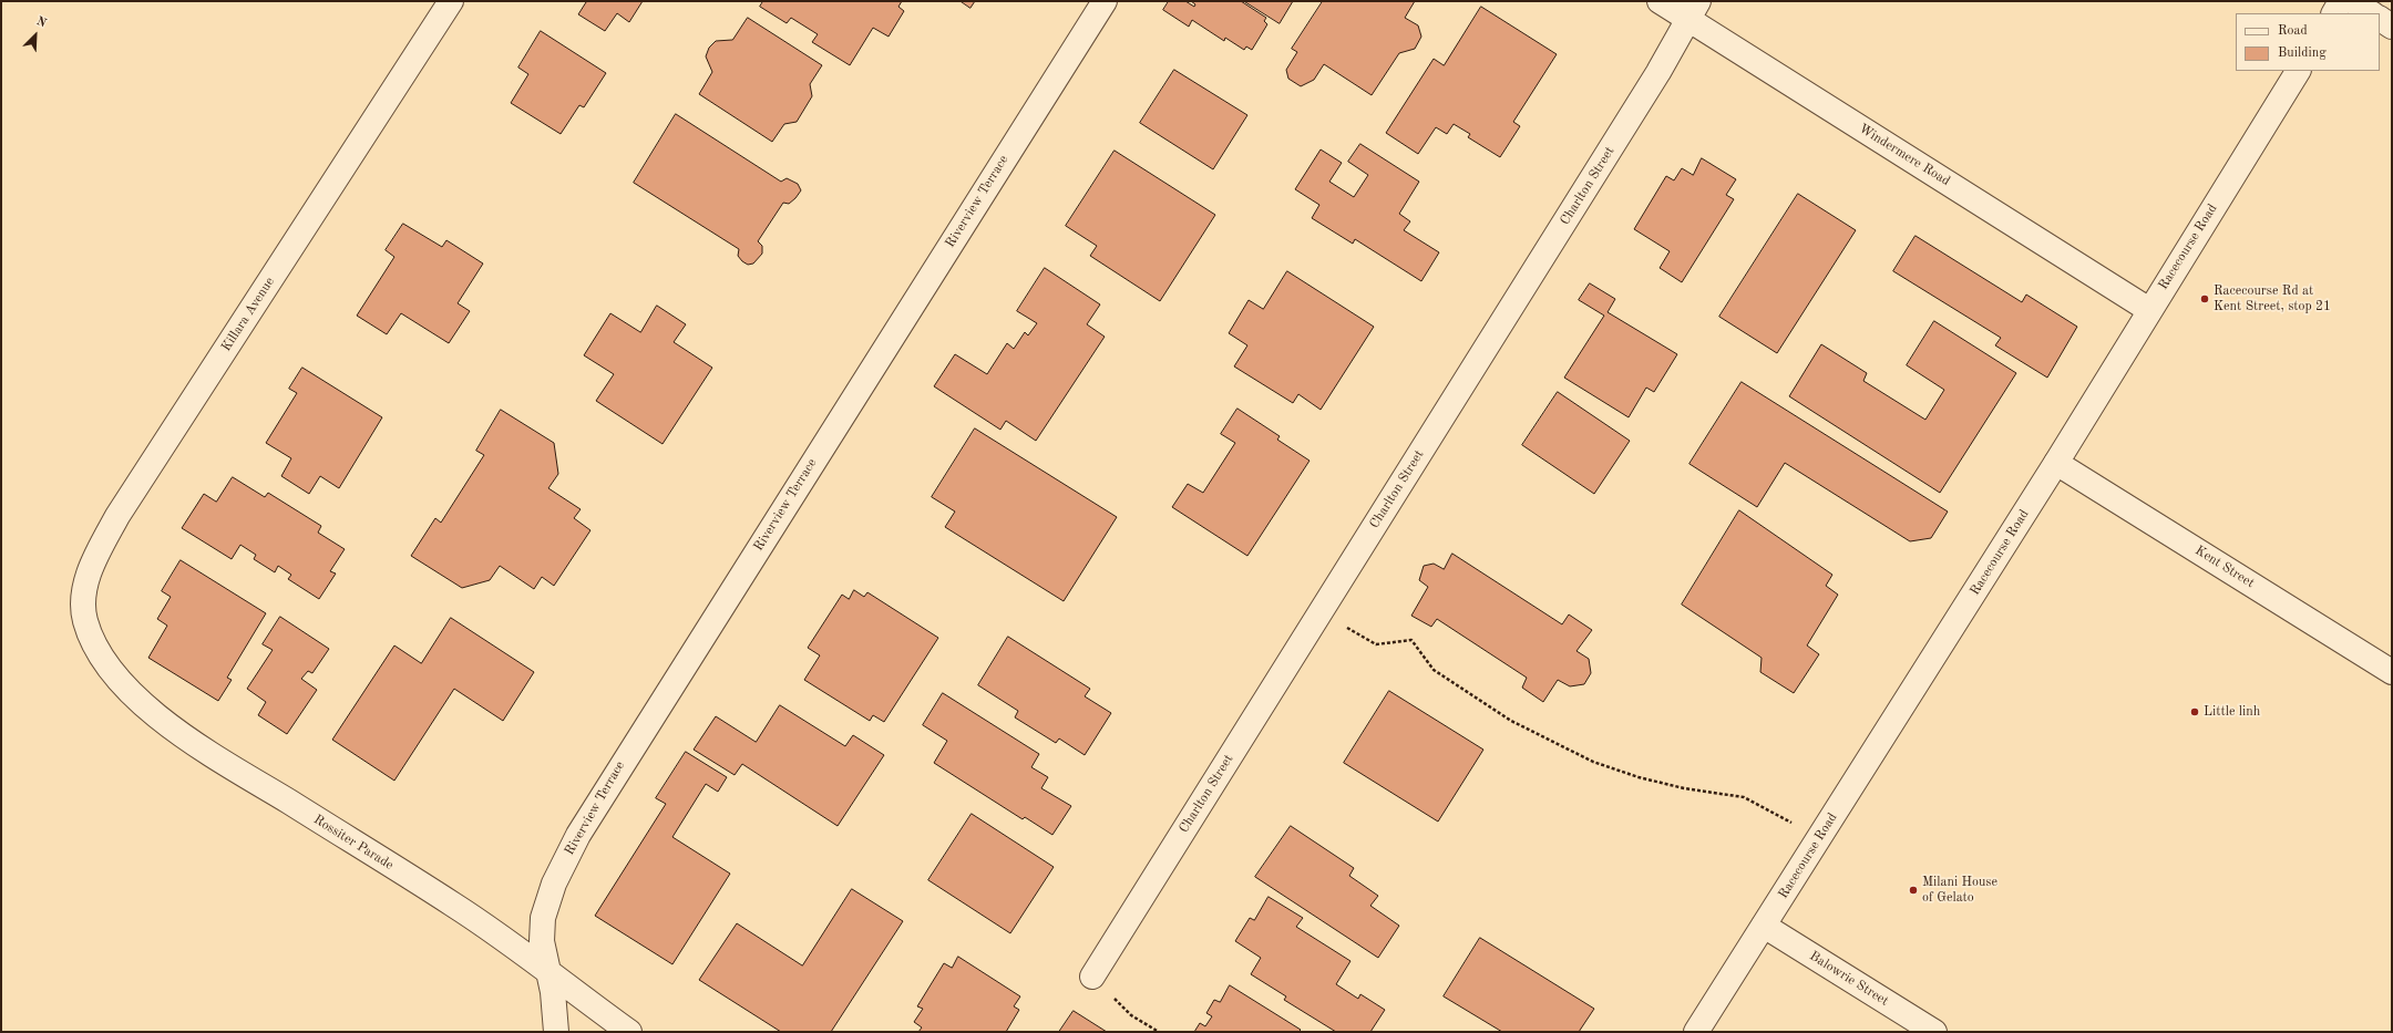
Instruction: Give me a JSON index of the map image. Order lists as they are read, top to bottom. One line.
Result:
{"streets":{"street":["Windermere Road","Charlton Street","Riverview Terrace","Racecourse Road","Killara Avenue","Kent Street","Rossiter Parade","Balowrie Street"]},"crossings":[["Windermere Road","Charlton Street"],["Windermere Road","Racecourse Road"],["Riverview Terrace","Rossiter Parade"],["Racecourse Road","Kent Street"],["Racecourse Road","Balowrie Street"],["Killara Avenue","Rossiter Parade"]],"places":["Racecourse Rd at Kent Street, stop 21","Little linh","Milani House of Gelato"],"legend":["Road","Building"],"north":"top right"}
